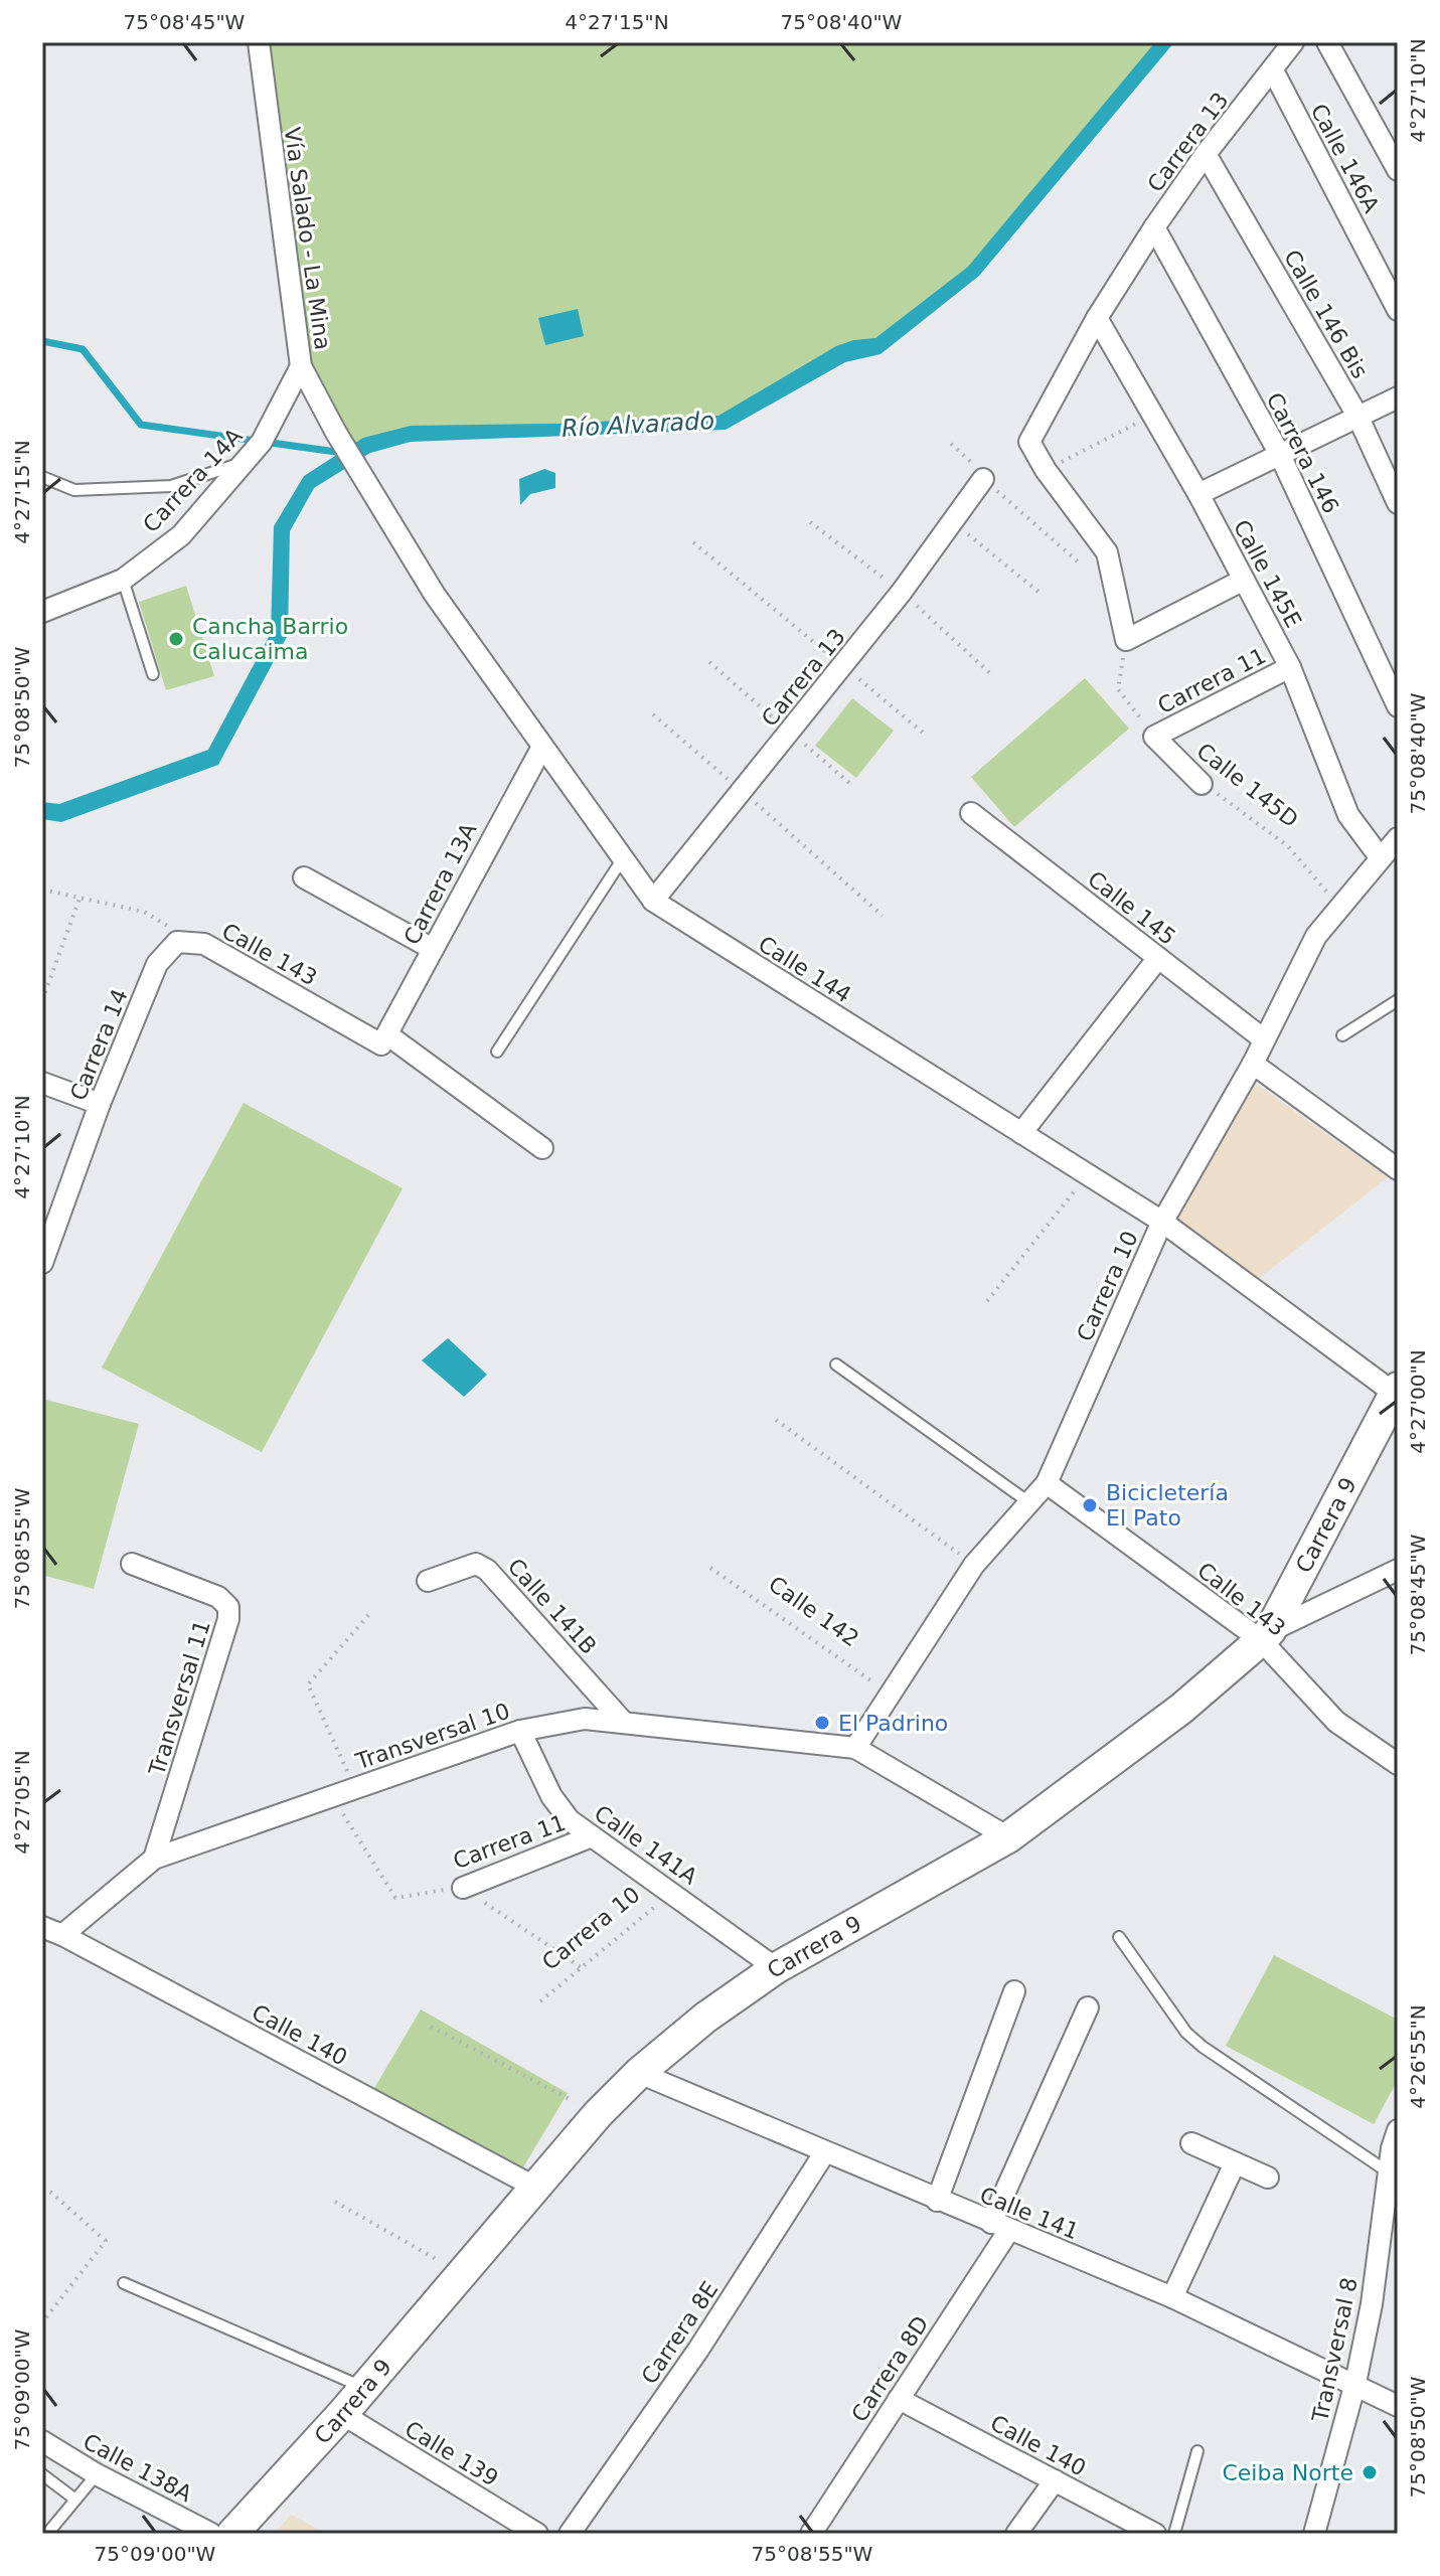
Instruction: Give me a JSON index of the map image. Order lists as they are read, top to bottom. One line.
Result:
{"streets":{"street":["Carrera 13","Calle 146A","Vía Salado - La Mina","Calle 146 Bis","Carrera 146","Carrera 14A","Calle 145E","Carrera 11","Calle 145D","Carrera 13A","Calle 145","Calle 143","Calle 144","Carrera 14","Carrera 10","Carrera 9","Calle 141B","Transversal 11","Transversal 10","Calle 141A","Calle 140","Calle 141","Carrera 8E","Transversal 8","Carrera 8D","Calle 139","Calle 138A"],"path":["Calle 142"]},"crossings":[["Carrera 13","Calle 146A"],["Carrera 13","Calle 146 Bis"],["Carrera 13","Carrera 146"],["Carrera 13","Calle 145E"],["Carrera 13","Calle 144"],["Vía Salado - La Mina","Carrera 14A"],["Vía Salado - La Mina","Calle 144"],["Calle 145E","Carrera 11"],["Calle 145E","Carrera 10"],["Carrera 11","Calle 145D"],["Carrera 11","Transversal 10"],["Carrera 11","Calle 141A"],["Calle 145D","Carrera 10"],["Carrera 13A","Calle 143"],["Carrera 13A","Calle 144"],["Calle 145","Carrera 10"],["Calle 143","Carrera 14"],["Calle 143","Carrera 10"],["Calle 143","Carrera 9"],["Calle 144","Carrera 10"],["Calle 144","Carrera 9"],["Carrera 10","Calle 142"],["Carrera 10","Transversal 10"],["Carrera 10","Calle 141A"],["Carrera 9","Calle 141A"],["Carrera 9","Calle 140"],["Carrera 9","Calle 141"],["Carrera 9","Calle 139"],["Calle 141B","Transversal 10"],["Transversal 11","Transversal 10"],["Transversal 10","Calle 141A"],["Transversal 10","Calle 140"],["Calle 140","Carrera 8D"],["Calle 141","Carrera 8E"],["Calle 141","Transversal 8"],["Calle 141","Carrera 8D"]],"water":["Río Alvarado"],"places":["Cancha Barrio Calucaima","Bicicletería El Pato","El Padrino","Ceiba Norte"],"coordinates":["75°08'45\"W","4°27'15\"N","75°08'40\"W","4°27'10\"N","75°08'50\"W","4°27'00\"N","75°08'55\"W","4°27'05\"N","4°26'55\"N","75°09'00\"W"]}
